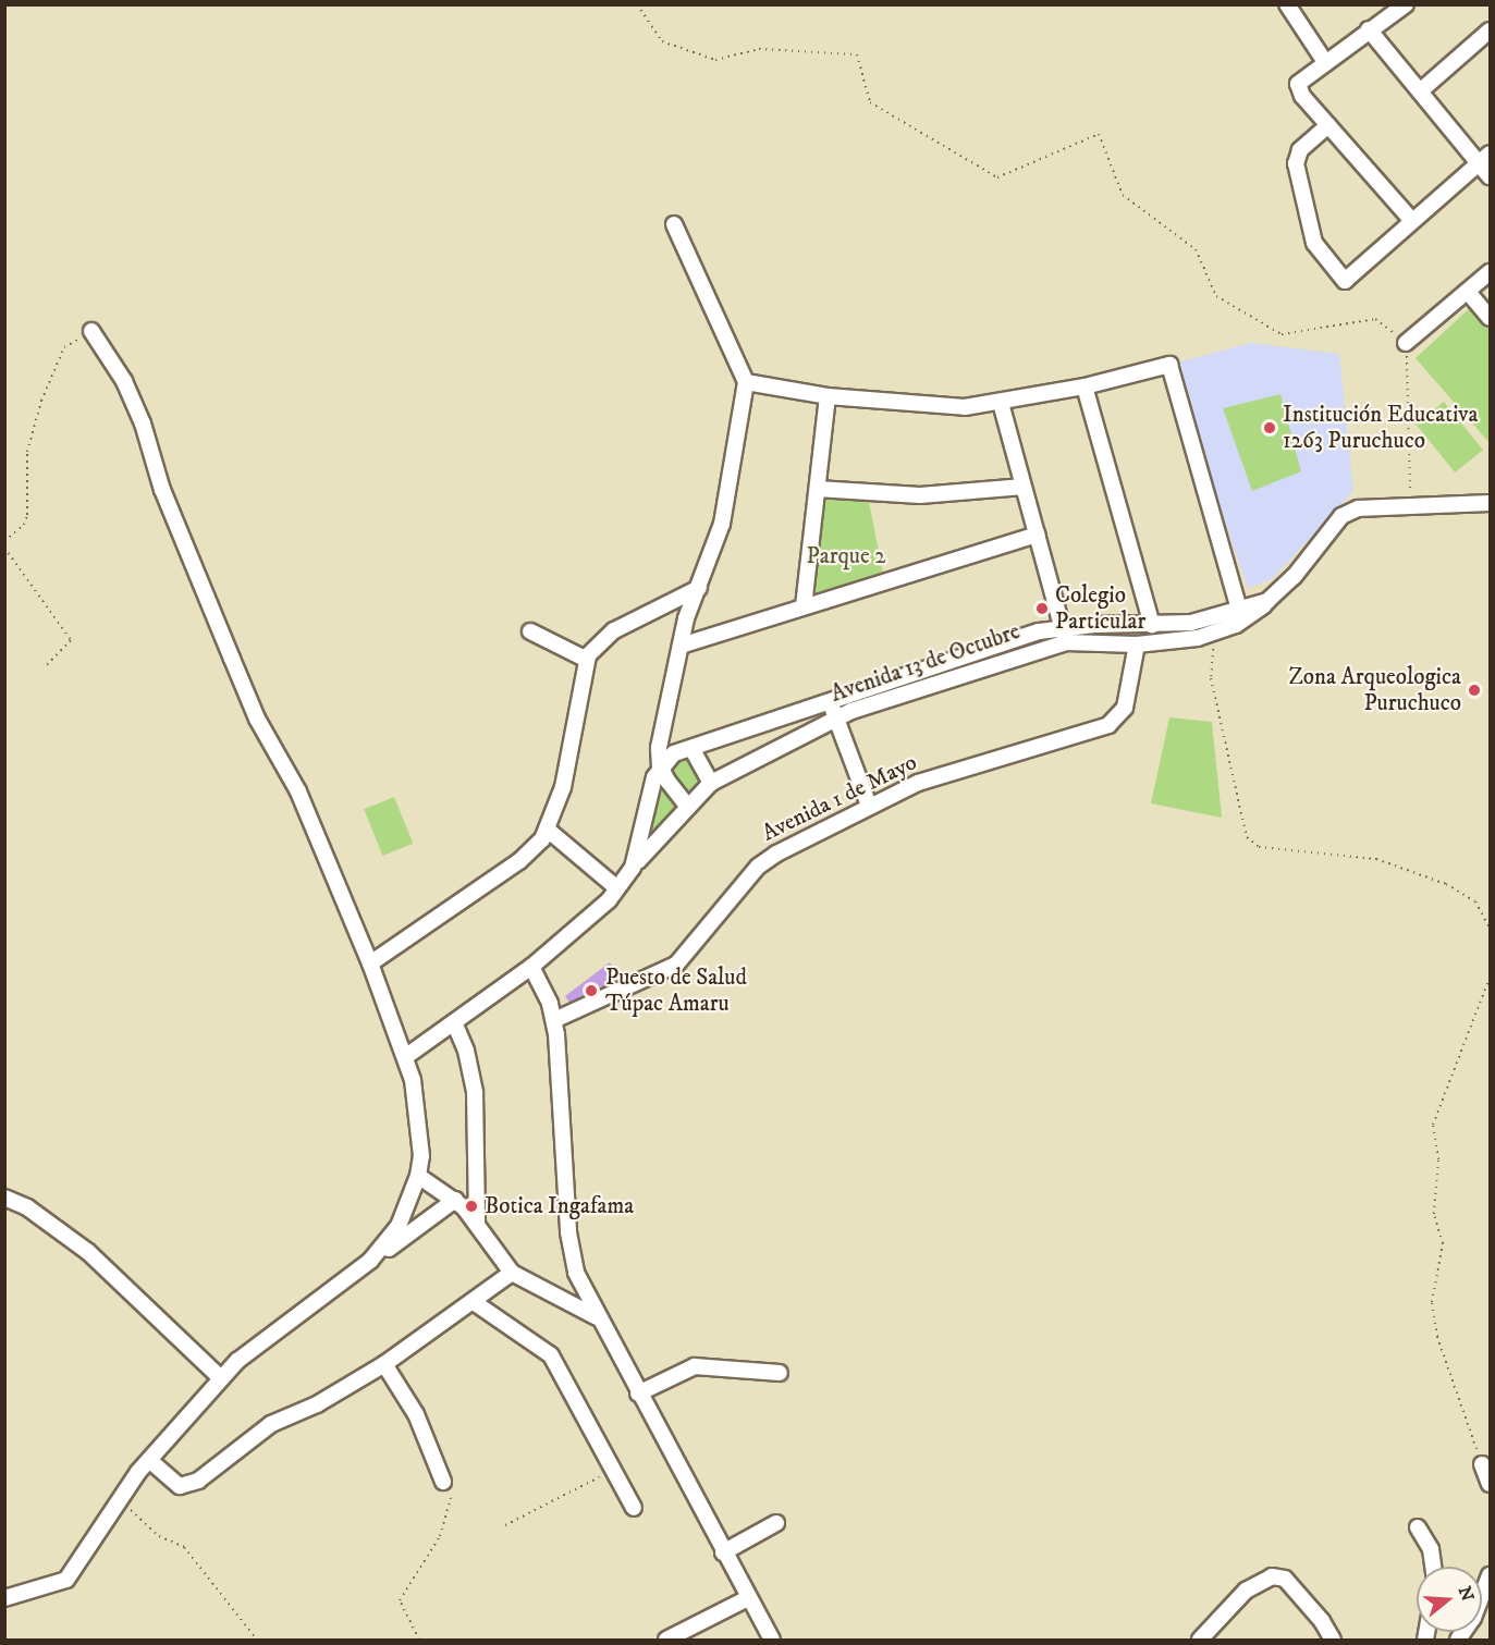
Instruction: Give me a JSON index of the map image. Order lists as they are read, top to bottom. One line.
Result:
{"streets":{"street":["Avenida 13 de Octubre","Avenida 1 de Mayo"]},"crossings":[["Avenida 13 de Octubre","Avenida 1 de Mayo"]],"parks":["Parque 2"],"places":["Institución Educativa 1263 Puruchuco","Colegio Particular","Zona Arqueologica Puruchuco","Puesto de Salud Túpac Amaru","Botica Ingafama"],"north":"right"}
